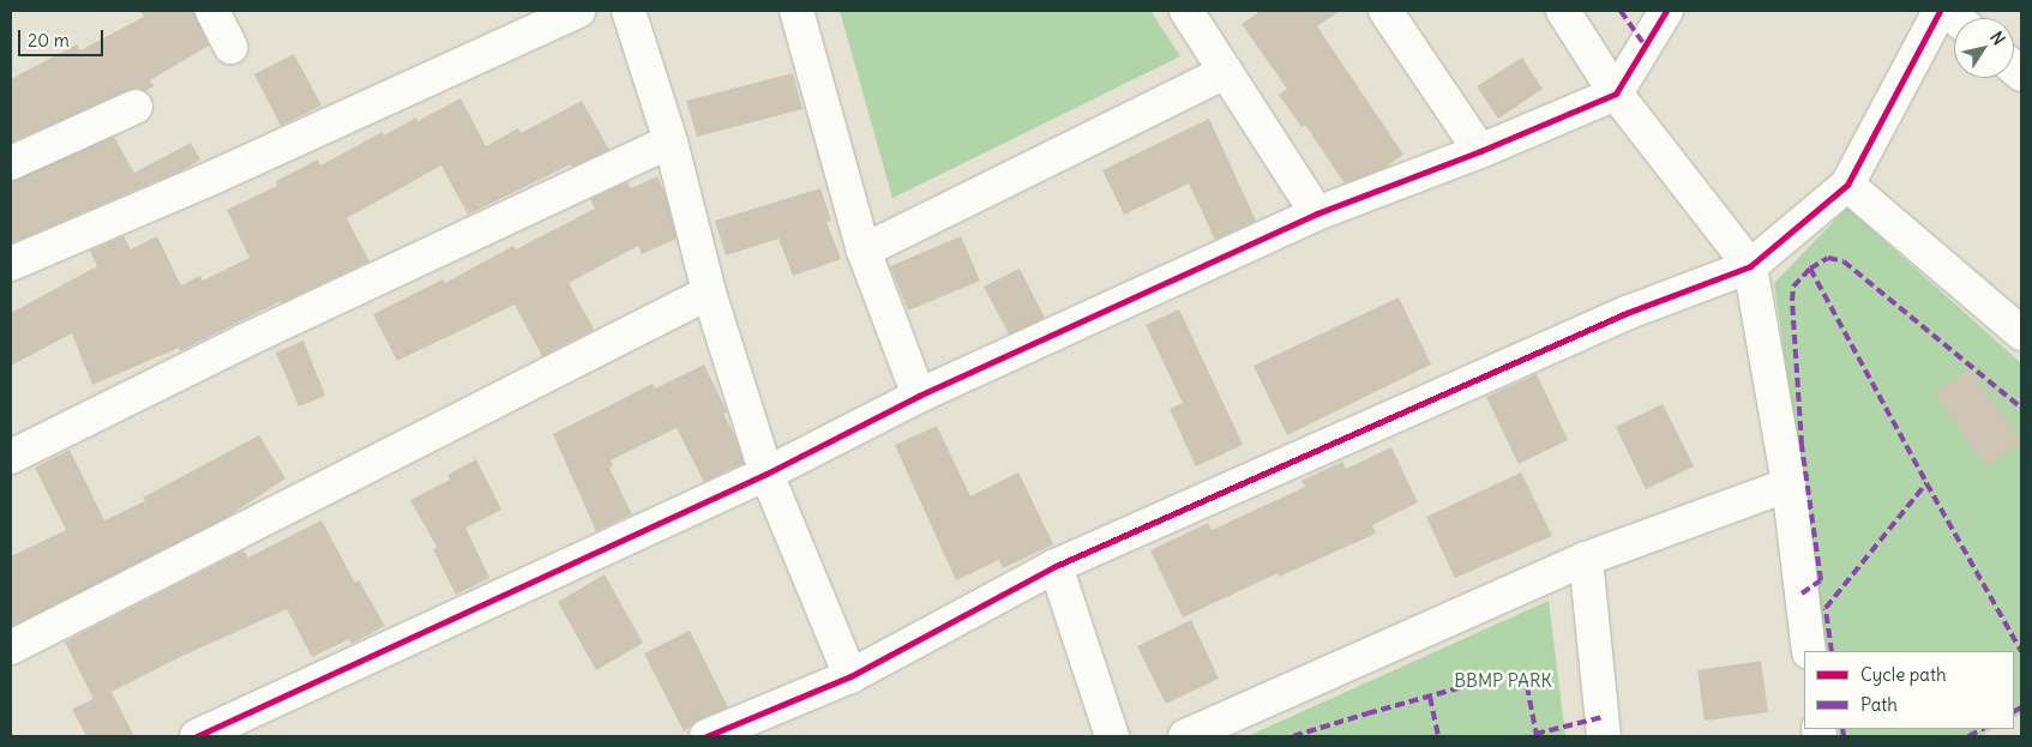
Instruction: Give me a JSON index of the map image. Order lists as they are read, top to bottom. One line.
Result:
{"parks":["BBMP PARK"],"legend":["Cycle path","Path"],"scale_bar":"20 m","north":"top right"}
